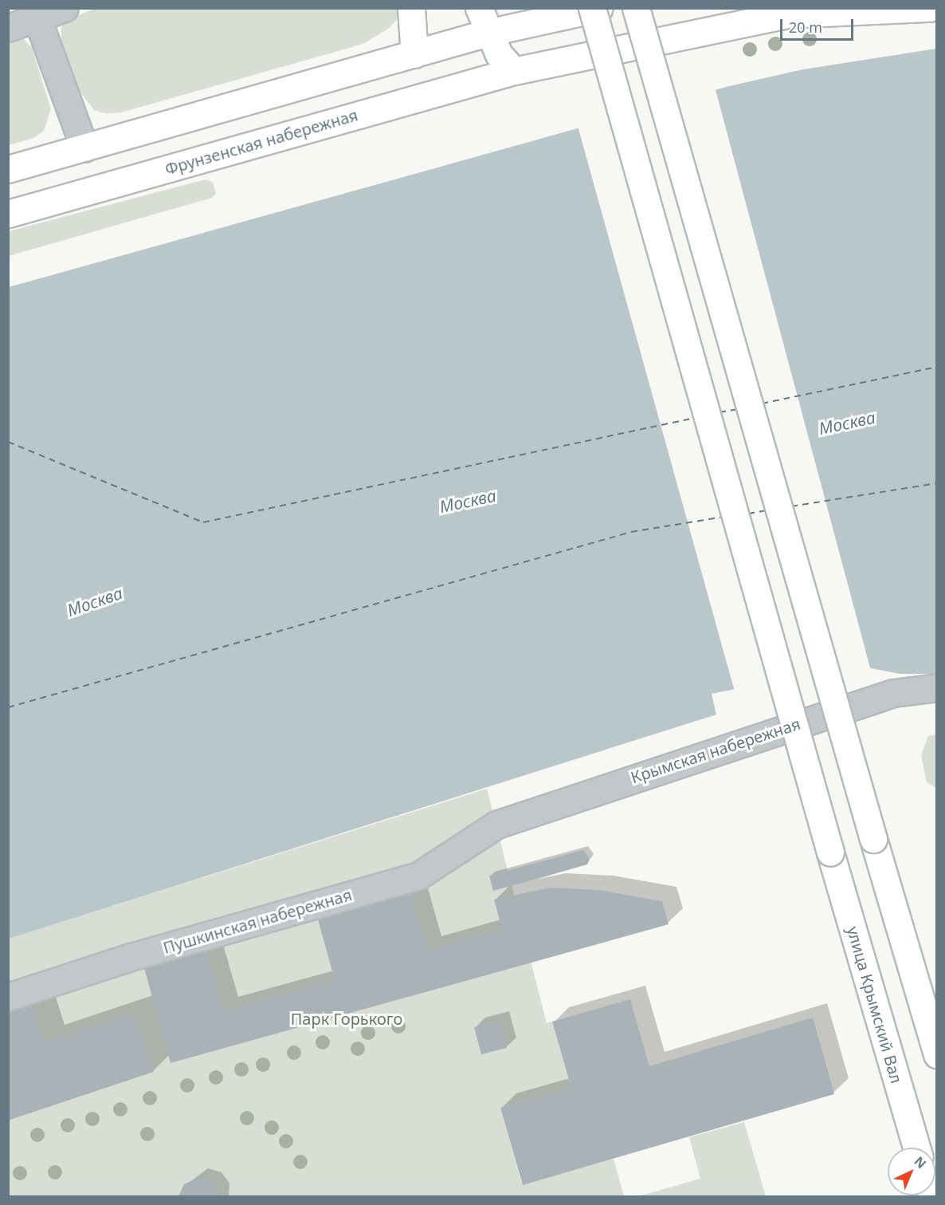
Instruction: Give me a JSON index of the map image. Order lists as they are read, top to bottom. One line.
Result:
{"streets":{"main road":["Фрунзенская набережная","улица Крымский Вал"],"street":["Крымская набережная","Пушкинская набережная"]},"crossings":[["Крымская набережная","Пушкинская набережная"]],"water":["Москва"],"parks":["Парк Горького"],"scale_bar":"20 m","north":"top right"}
